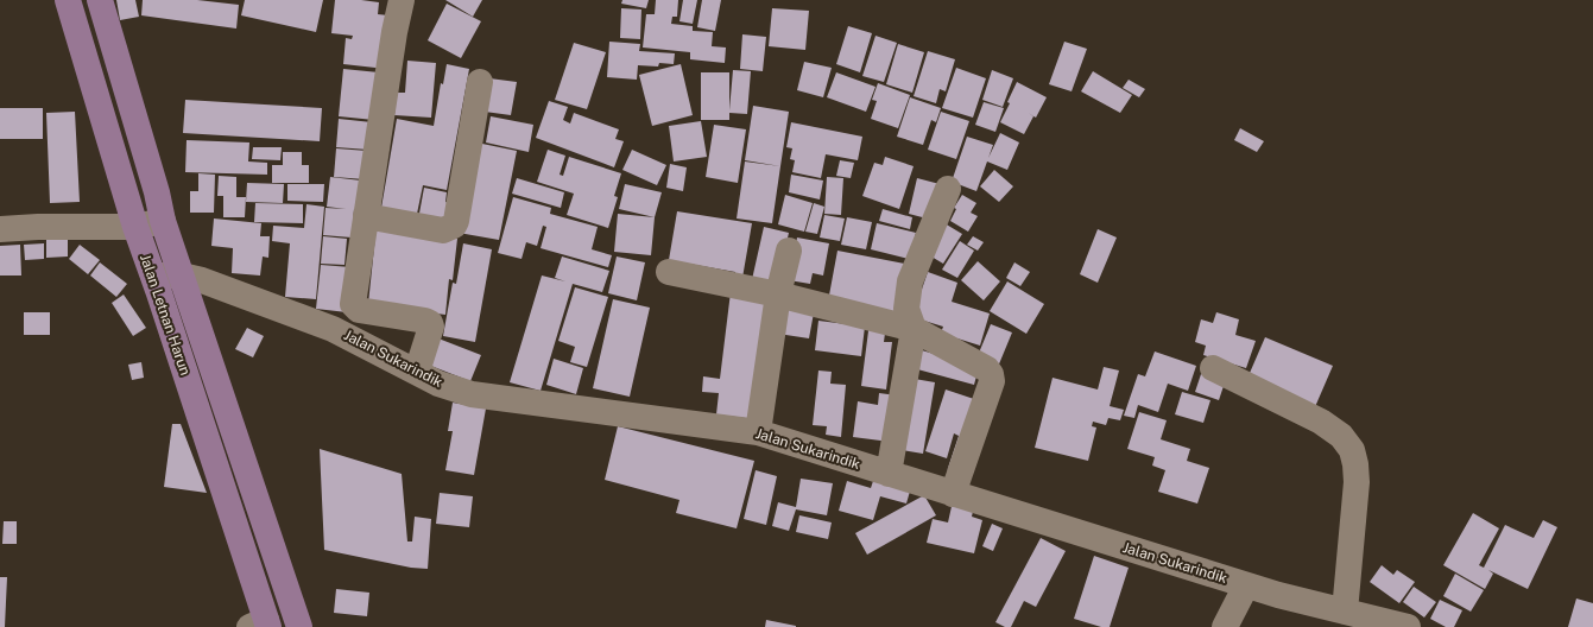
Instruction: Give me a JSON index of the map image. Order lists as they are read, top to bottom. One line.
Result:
{"streets":{"main road":["Jalan Letnan Harun"],"street":["Jalan Sukarindik"]},"crossings":[["Jalan Letnan Harun","Jalan Sukarindik"]]}
